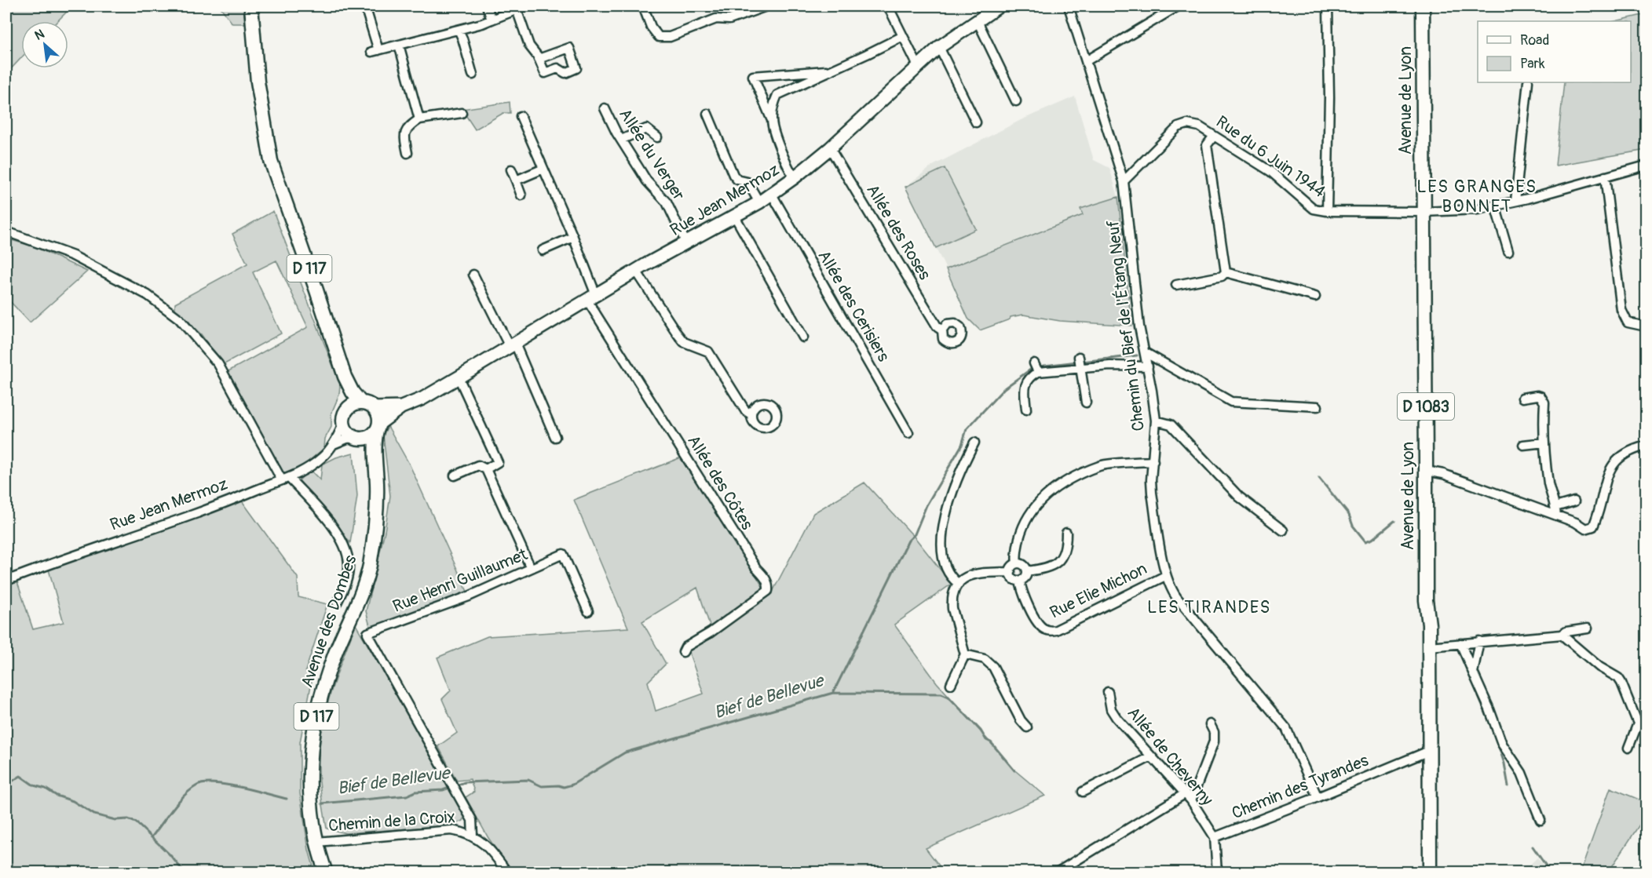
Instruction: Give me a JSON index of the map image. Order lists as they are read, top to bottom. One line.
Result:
{"streets":{"main road":["Avenue de Lyon","D 117","D 1083","Avenue des Dombes"],"street":["Allée du Verger","Rue du 6 Juin 1944","Rue Jean Mermoz","Allée des Roses","Allée des Cerisiers","Chemin du Bief de l'Étang Neuf","Allée des Côtes","Rue Henri Guillaumet","Rue Elie Michon","Allée de Cheverny","Chemin des Tyrandes","Chemin de la Croix"]},"crossings":[["Avenue de Lyon","Rue du 6 Juin 1944"],["Avenue de Lyon","Chemin des Tyrandes"],["Allée du Verger","Rue Jean Mermoz"],["Rue du 6 Juin 1944","Chemin du Bief de l'Étang Neuf"],["Rue Jean Mermoz","Allée des Roses"],["Rue Jean Mermoz","D 117"],["Rue Jean Mermoz","Allée des Cerisiers"],["Rue Jean Mermoz","Allée des Côtes"],["Rue Jean Mermoz","Avenue des Dombes"],["D 117","Avenue des Dombes"],["Chemin du Bief de l'Étang Neuf","Rue Elie Michon"],["Chemin du Bief de l'Étang Neuf","Chemin des Tyrandes"],["Rue Henri Guillaumet","Chemin de la Croix"],["Avenue des Dombes","Chemin de la Croix"],["Allée de Cheverny","Chemin des Tyrandes"]],"districts":["LES GRANGES BONNET","LES TIRANDES"],"water":["Bief de Bellevue"],"legend":["Road","Park"],"north":"top left"}
